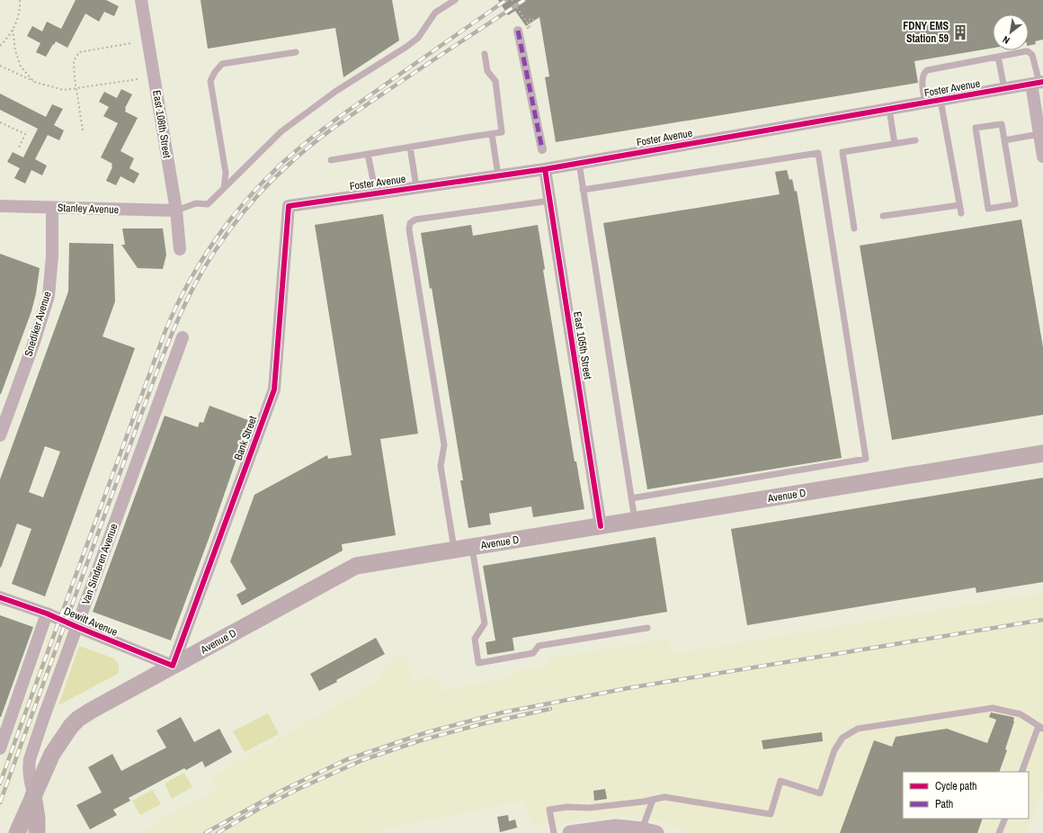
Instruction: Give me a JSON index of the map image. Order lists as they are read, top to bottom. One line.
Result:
{"streets":{"main road":["Avenue D"],"street":["Foster Avenue","East 108th Street","Stanley Avenue","Snediker Avenue","East 105th Street","Bank Street","Van Sinderen Avenue","Dewitt Avenue"]},"crossings":[["Foster Avenue","East 105th Street"],["Foster Avenue","Bank Street"],["East 108th Street","Stanley Avenue"],["Stanley Avenue","Snediker Avenue"],["East 105th Street","Avenue D"],["Bank Street","Avenue D"],["Bank Street","Dewitt Avenue"],["Avenue D","Van Sinderen Avenue"],["Avenue D","Dewitt Avenue"],["Van Sinderen Avenue","Dewitt Avenue"]],"places":{"building":["FDNY EMS Station 59"]},"legend":["Cycle path","Path"],"north":"bottom left"}
